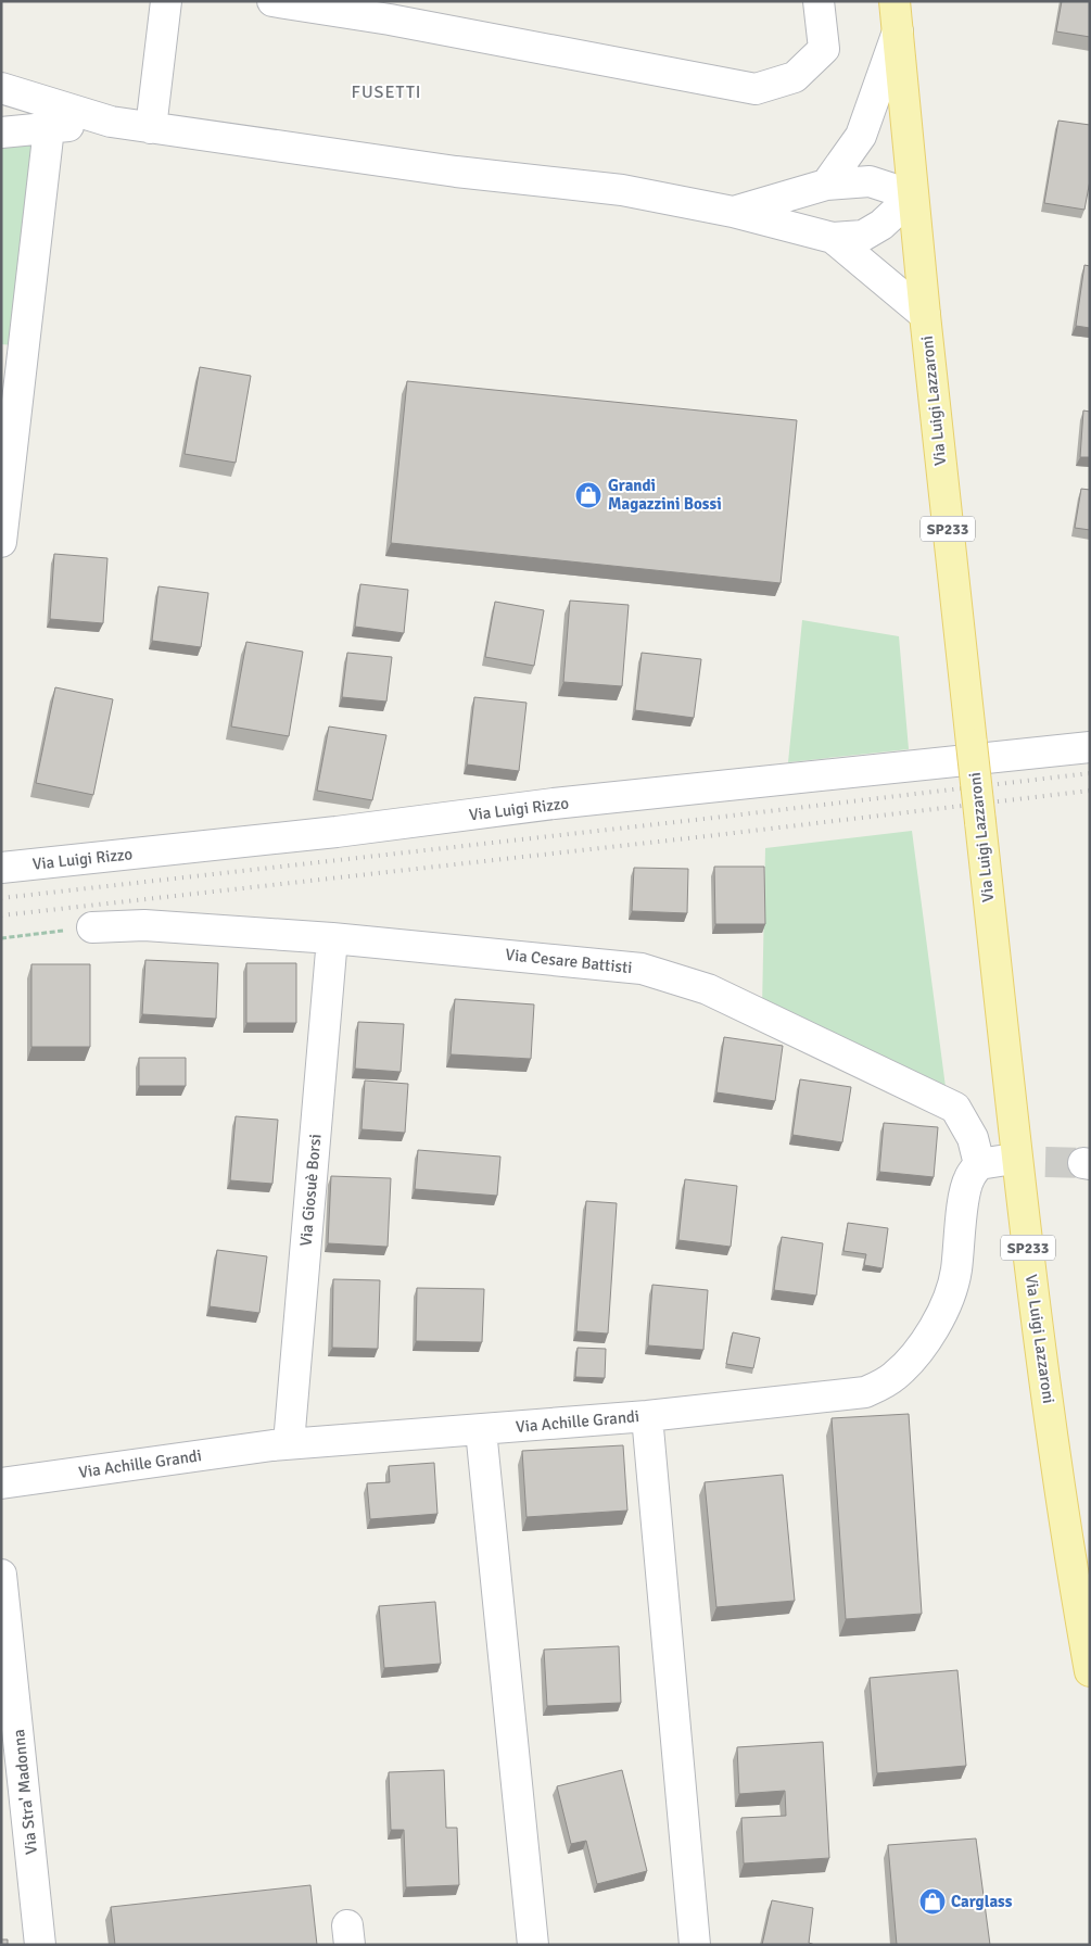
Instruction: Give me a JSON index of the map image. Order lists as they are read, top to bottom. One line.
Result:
{"streets":{"main road":["Via Luigi Lazzaroni","SP233"],"street":["Via Luigi Rizzo","Via Cesare Battisti","Via Giosuè Borsi","Via Achille Grandi","Via Stra' Madonna"]},"crossings":[["Via Cesare Battisti","Via Giosuè Borsi"],["Via Cesare Battisti","Via Achille Grandi"],["Via Giosuè Borsi","Via Achille Grandi"]],"districts":["FUSETTI"],"places":{"shop":["Grandi Magazzini Bossi","Carglass"]}}
